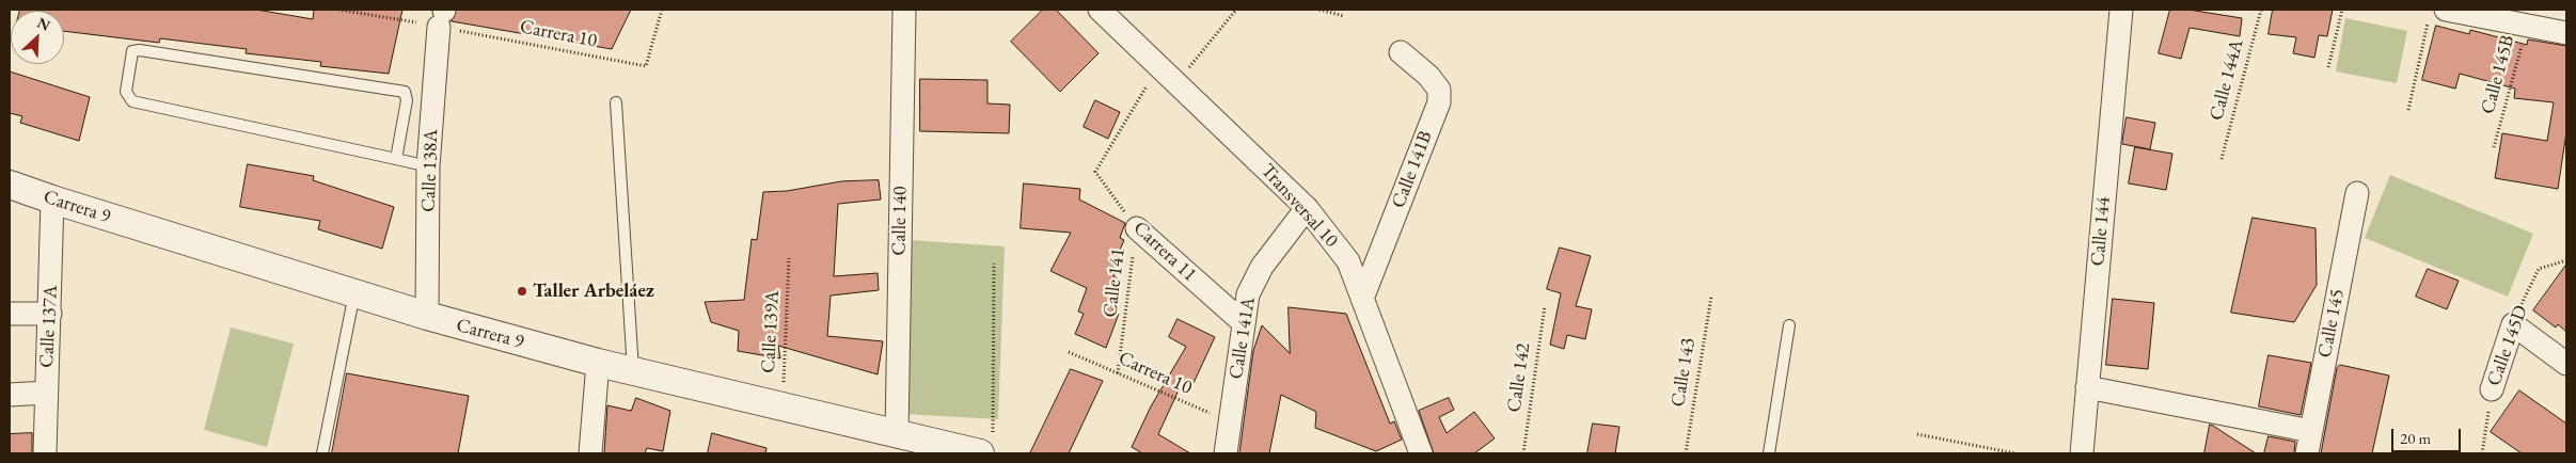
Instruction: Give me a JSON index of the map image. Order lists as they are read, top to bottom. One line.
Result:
{"streets":{"street":["Calle 141B","Calle 138A","Transversal 10","Carrera 9","Calle 140","Calle 144","Carrera 11","Calle 145","Calle 137A","Calle 141A","Calle 145D"],"path":["Carrera 10","Calle 145B","Calle 144A","Calle 141","Calle 139A","Calle 143","Calle 142"]},"crossings":[["Carrera 10","Calle 138A"],["Carrera 10","Calle 141"],["Carrera 10","Calle 141A"],["Calle 141B","Transversal 10"],["Calle 138A","Carrera 9"],["Transversal 10","Carrera 11"],["Transversal 10","Calle 141A"],["Carrera 9","Calle 140"],["Carrera 9","Calle 137A"],["Carrera 9","Calle 139A"],["Carrera 11","Calle 141"],["Carrera 11","Calle 141A"]],"places":["Taller Arbeláez"],"scale_bar":"20 m","north":"top right"}
